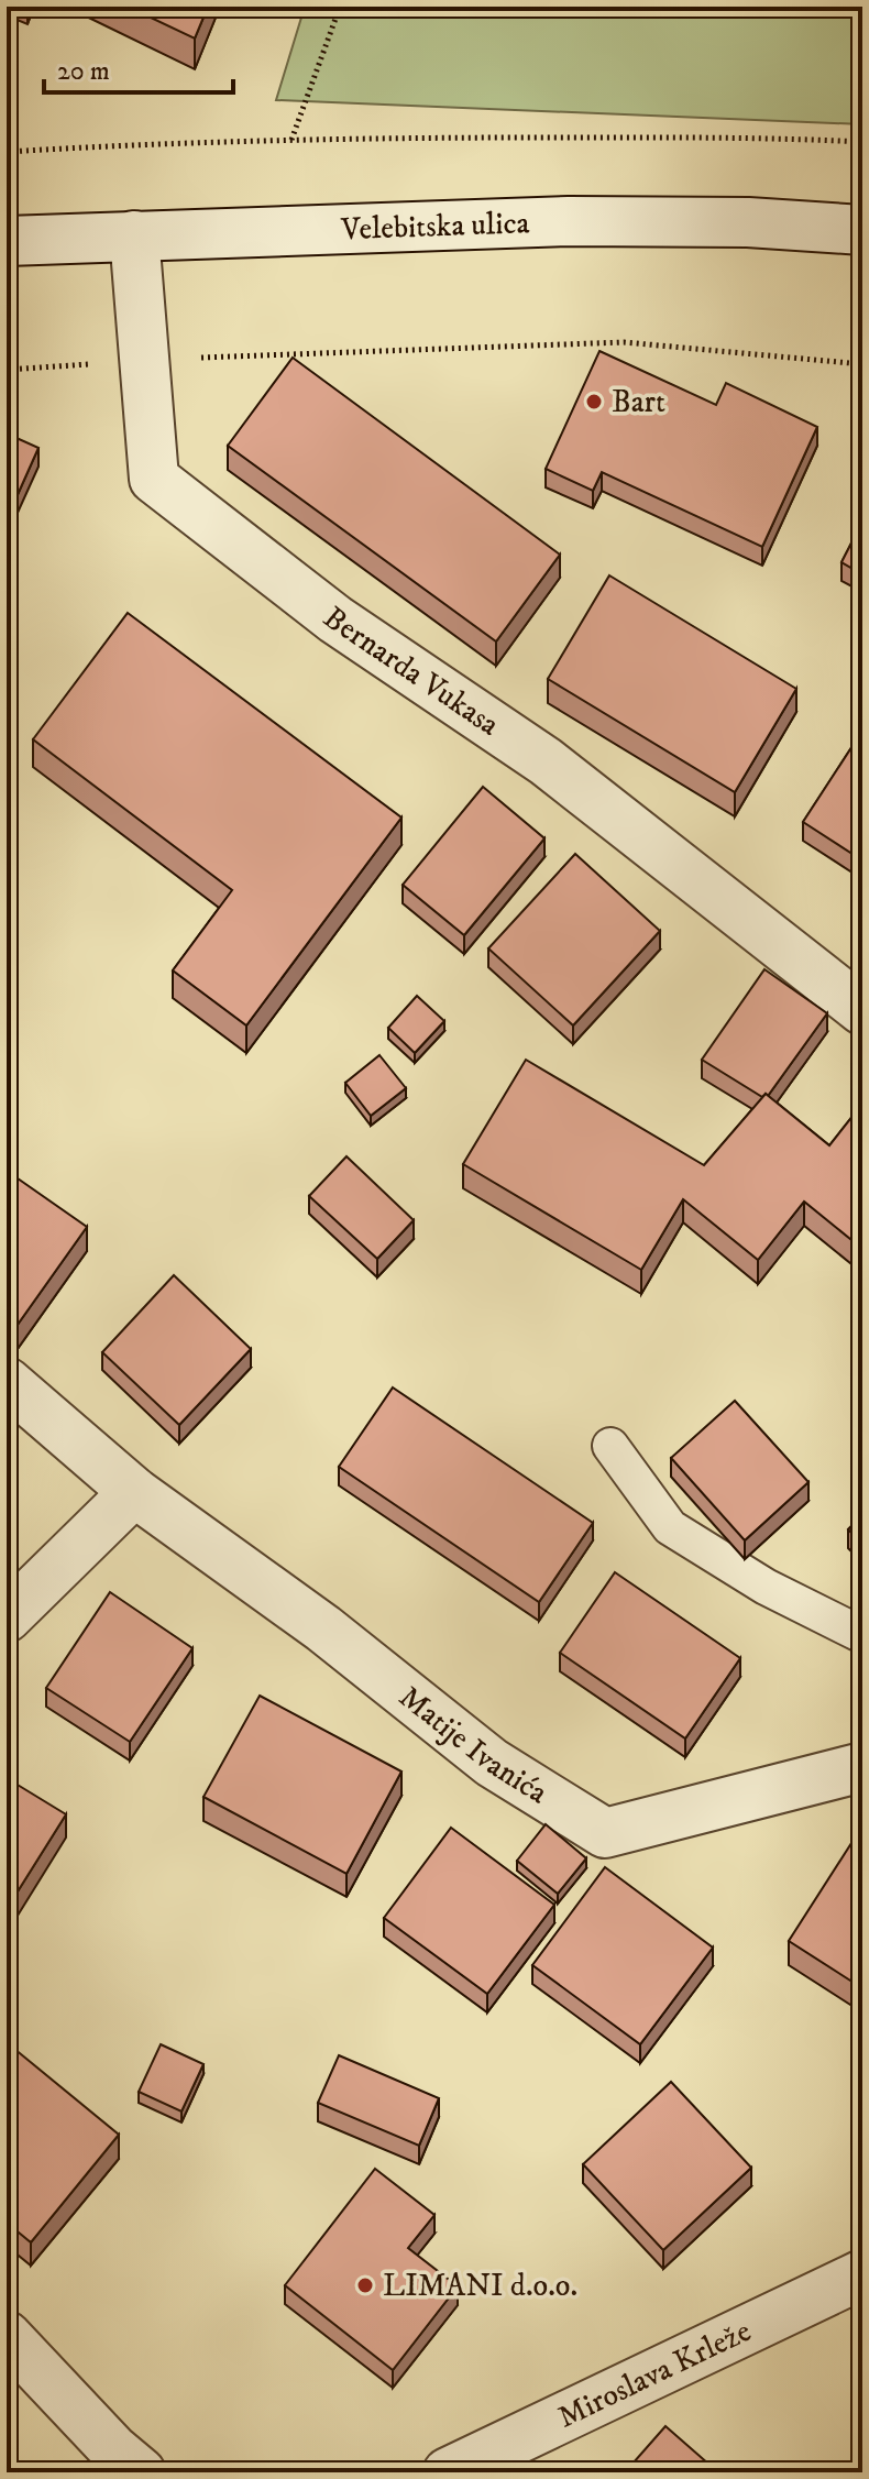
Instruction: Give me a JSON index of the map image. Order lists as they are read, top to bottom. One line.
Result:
{"streets":{"street":["Velebitska ulica","Bernarda Vukasa","Matije Ivanića","Miroslava Krleže"]},"crossings":[["Velebitska ulica","Bernarda Vukasa"]],"places":["Bart","LIMANI d.o.o."],"scale_bar":"20 m"}
